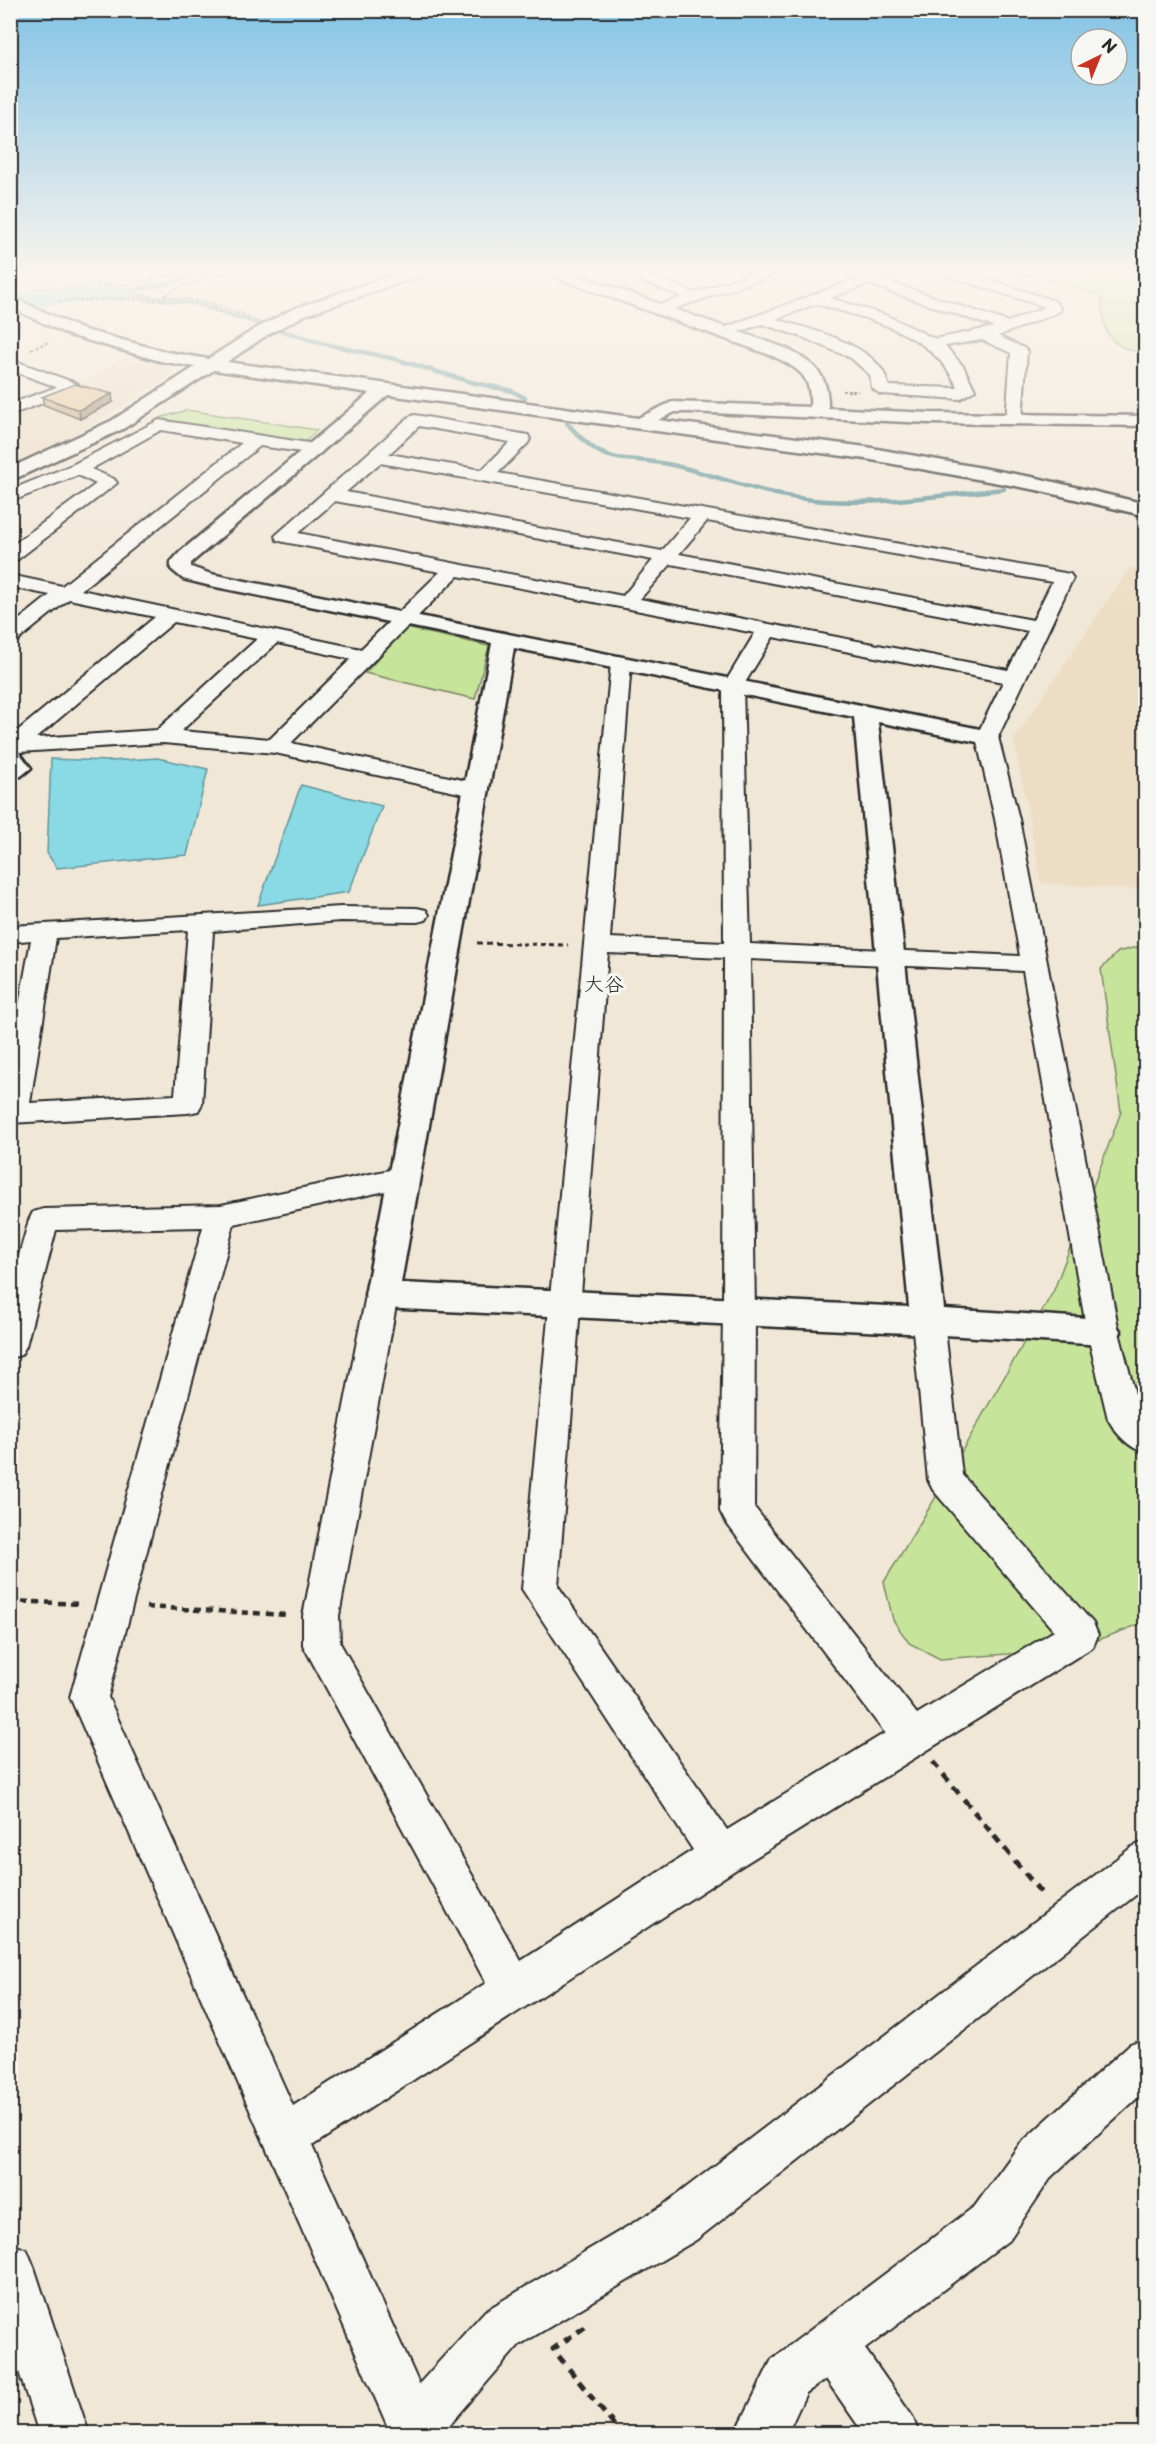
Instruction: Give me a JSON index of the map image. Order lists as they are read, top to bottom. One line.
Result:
{"districts":["大谷"],"north":"top right"}
